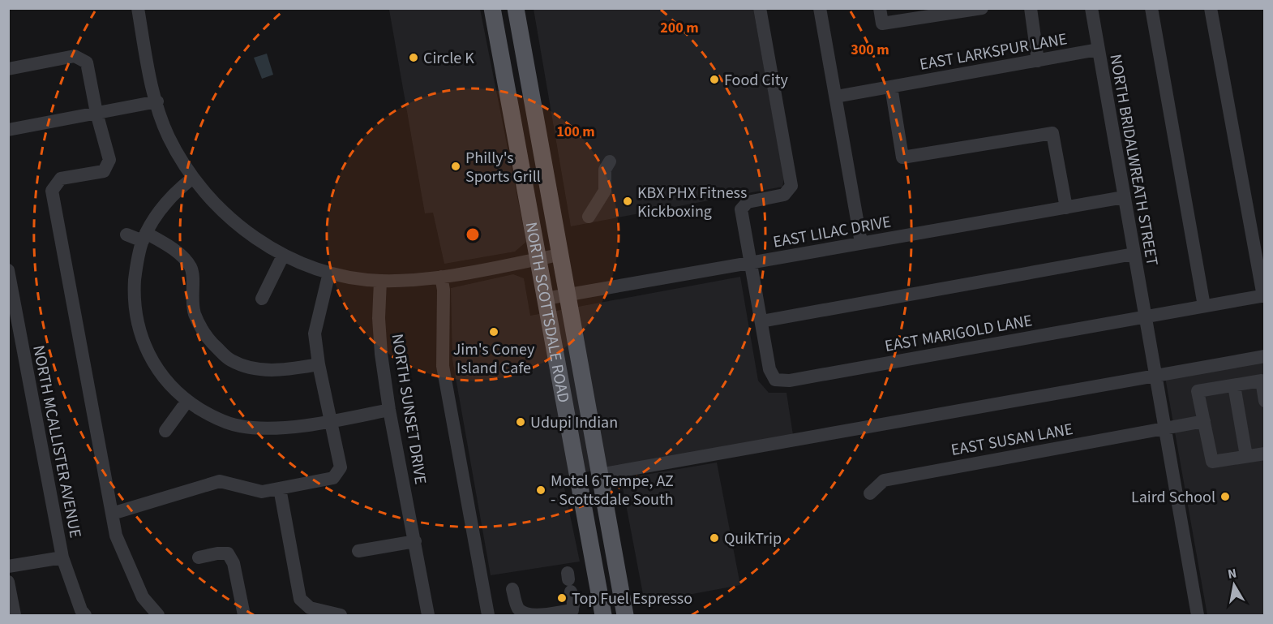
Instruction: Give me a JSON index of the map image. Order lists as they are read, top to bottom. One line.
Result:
{"streets":{"main road":["NORTH SCOTTSDALE ROAD"],"street":["EAST LARKSPUR LANE","NORTH BRIDALWREATH STREET","EAST LILAC DRIVE","EAST MARIGOLD LANE","NORTH SUNSET DRIVE","EAST SUSAN LANE","NORTH MCALLISTER AVENUE"]},"crossings":[["EAST LARKSPUR LANE","NORTH BRIDALWREATH STREET"],["NORTH BRIDALWREATH STREET","EAST LILAC DRIVE"],["NORTH BRIDALWREATH STREET","EAST MARIGOLD LANE"],["NORTH BRIDALWREATH STREET","EAST SUSAN LANE"],["EAST LILAC DRIVE","NORTH SCOTTSDALE ROAD"],["EAST LILAC DRIVE","EAST MARIGOLD LANE"]],"places":["Circle K","Food City","Philly's Sports Grill","KBX PHX Fitness Kickboxing","Jim's Coney Island Cafe","Udupi Indian","Motel 6 Tempe, AZ - Scottsdale South","Laird School","QuikTrip","Top Fuel Espresso"],"north":"top","rings":["200 m","300 m","100 m"]}
